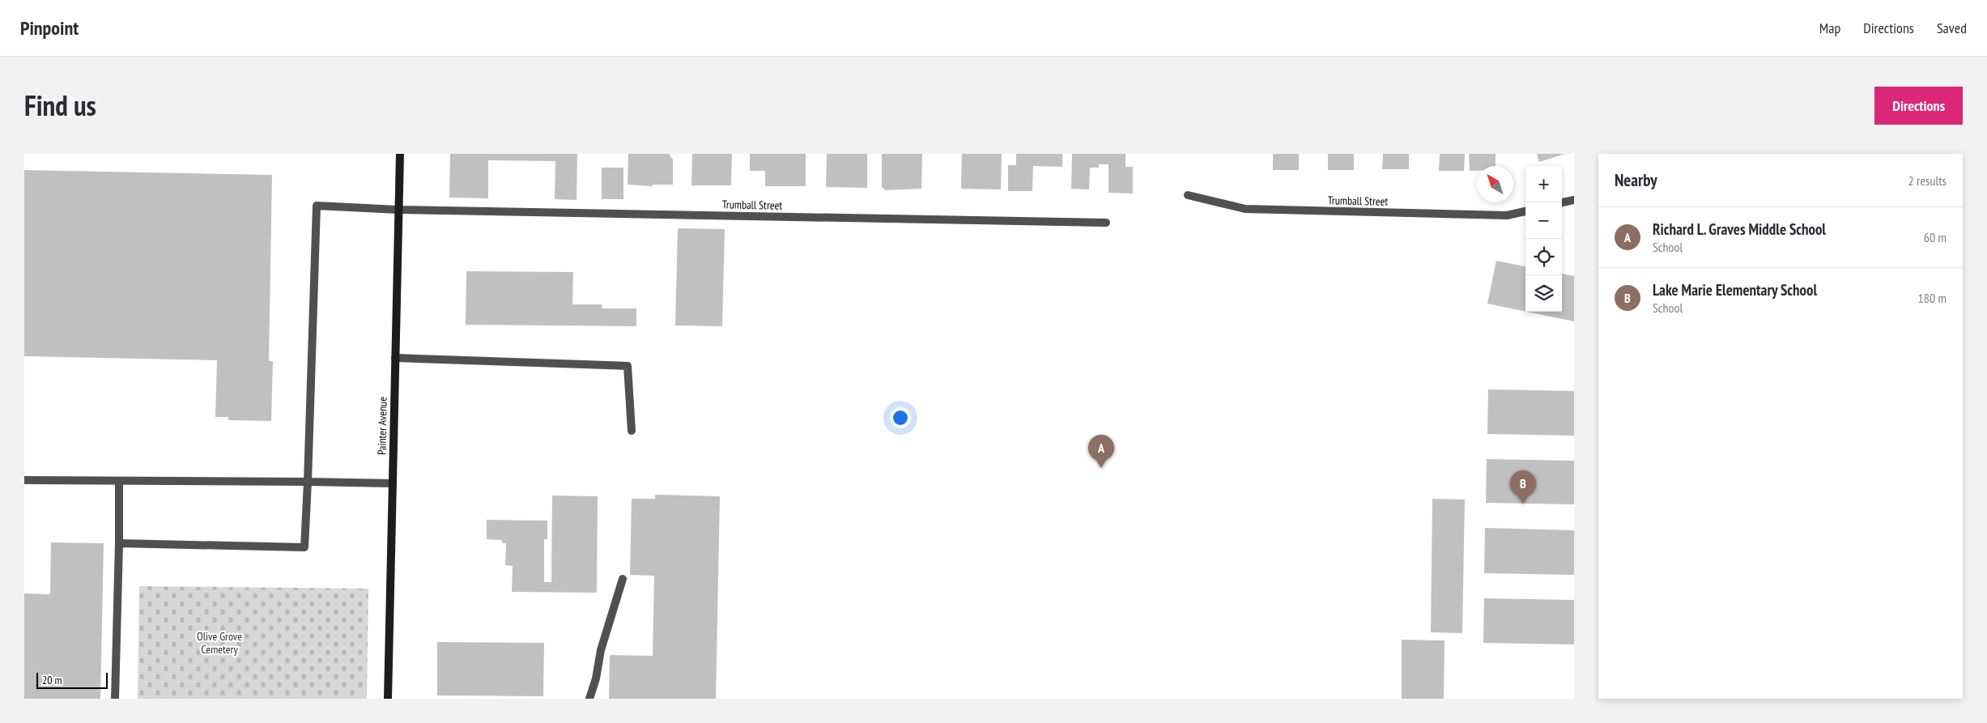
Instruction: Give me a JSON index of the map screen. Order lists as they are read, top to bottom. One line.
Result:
{"streets":{"street":["Trumball Street","Painter Avenue"]},"crossings":[["Trumball Street","Painter Avenue"]],"parks":["Olive Grove Cemetery"],"scale_bar":"20 m","north":"top left","page":{"header":"Pinpoint","nav":["Map","Directions","Saved"],"title":"Find us","buttons":"Directions","heading":["Nearby","2 results"],"map_buttons":["+","−"],"list":[{"mark":"A","name":"Richard L. Graves Middle School","note":"School","value":"60 m"},{"mark":"B","name":"Lake Marie Elementary School","note":"School","value":"180 m"}],"pins":["A","B"],"scale":"20 m"}}
